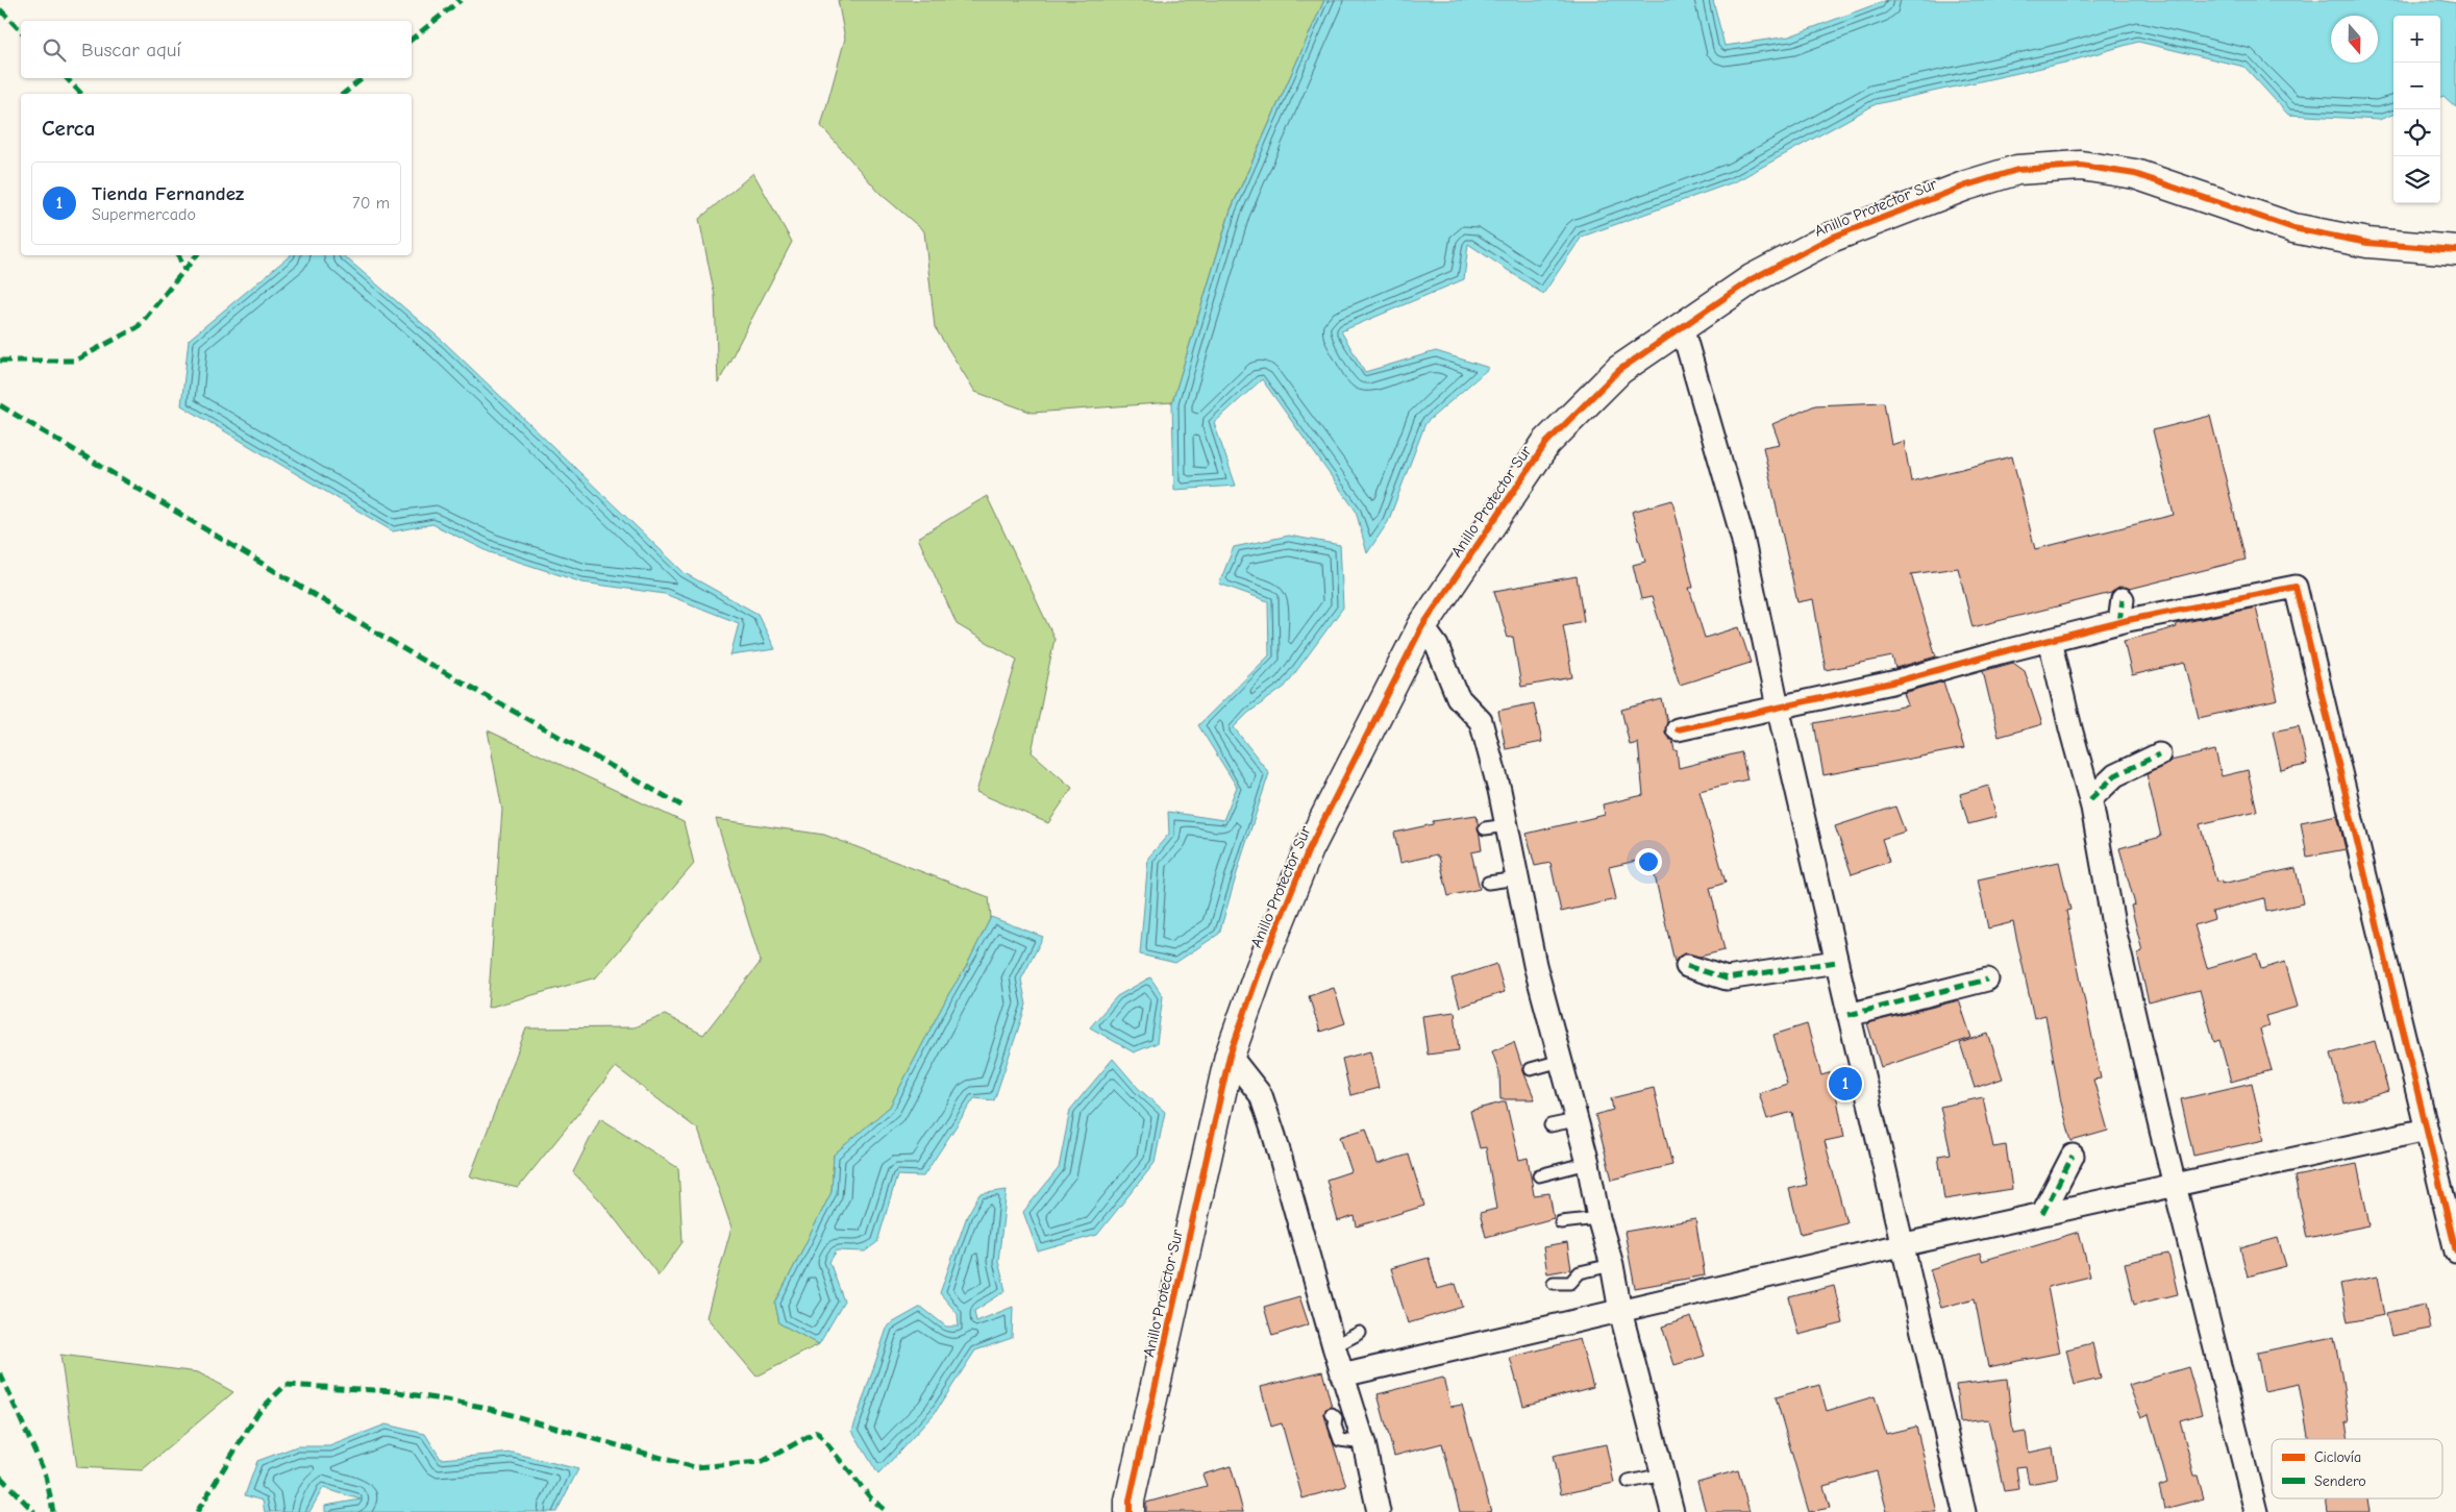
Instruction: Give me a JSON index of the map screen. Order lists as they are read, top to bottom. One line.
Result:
{"streets":{"street":["Anillo Protector Sur"]},"legend":["Ciclovía","Sendero"],"north":"bottom","page":{"map_buttons":["+","−"],"search":"Buscar aquí","heading":"Cerca","list":[{"mark":"1","name":"Tienda Fernandez","note":"Supermercado","value":"70 m"}],"pins":"1"}}
